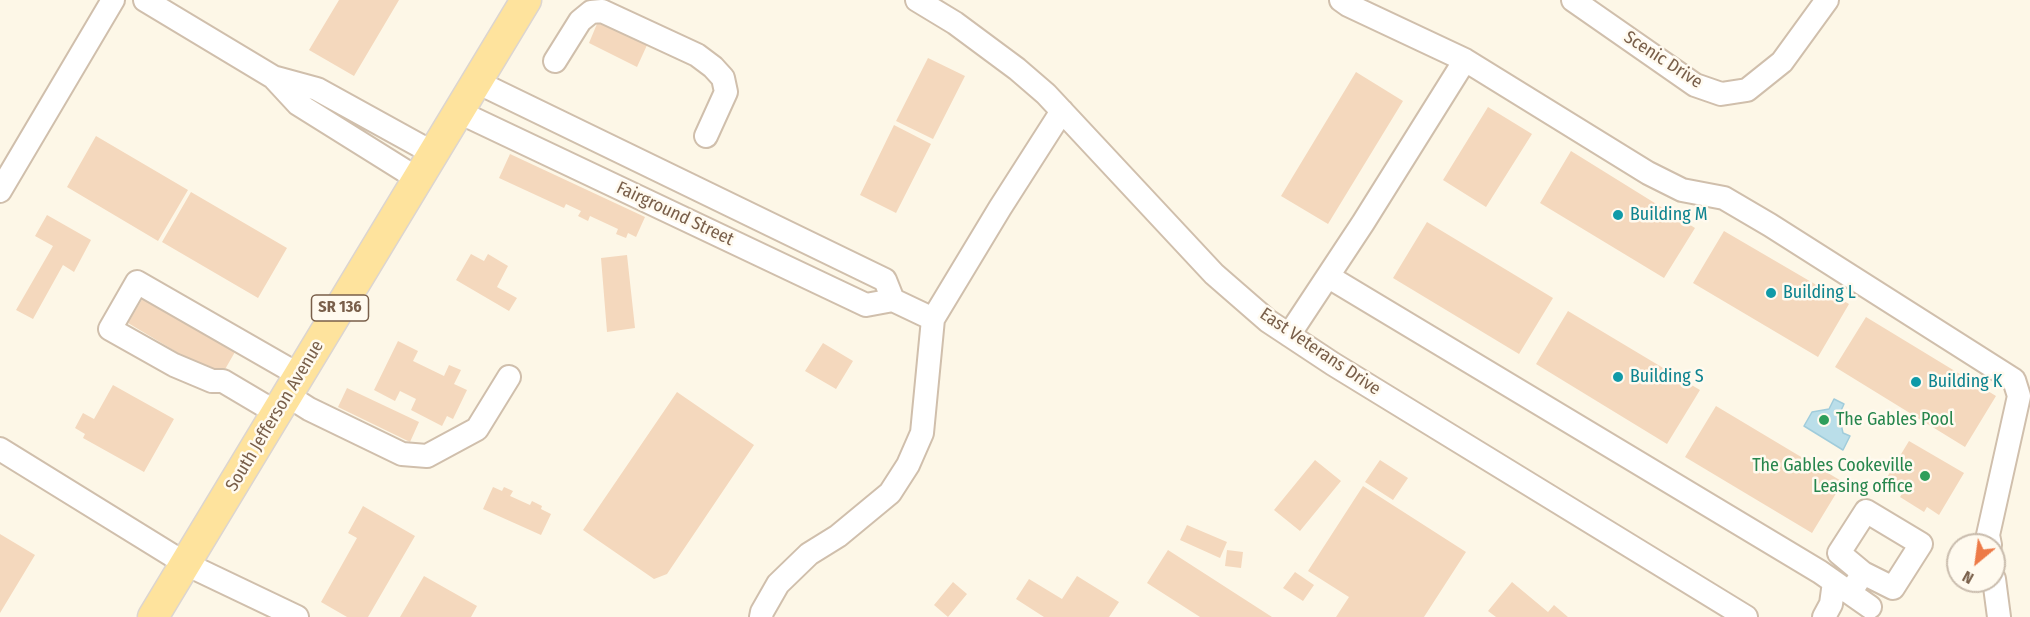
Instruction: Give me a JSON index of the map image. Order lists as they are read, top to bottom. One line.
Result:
{"streets":{"main road":["SR 136","South Jefferson Avenue"],"street":["Scenic Drive","Fairground Street","East Veterans Drive"]},"crossings":[["Fairground Street","South Jefferson Avenue"]],"places":["Building M","Building L","Building S","Building K","The Gables Pool","The Gables Cookeville Leasing office"],"north":"bottom left"}
